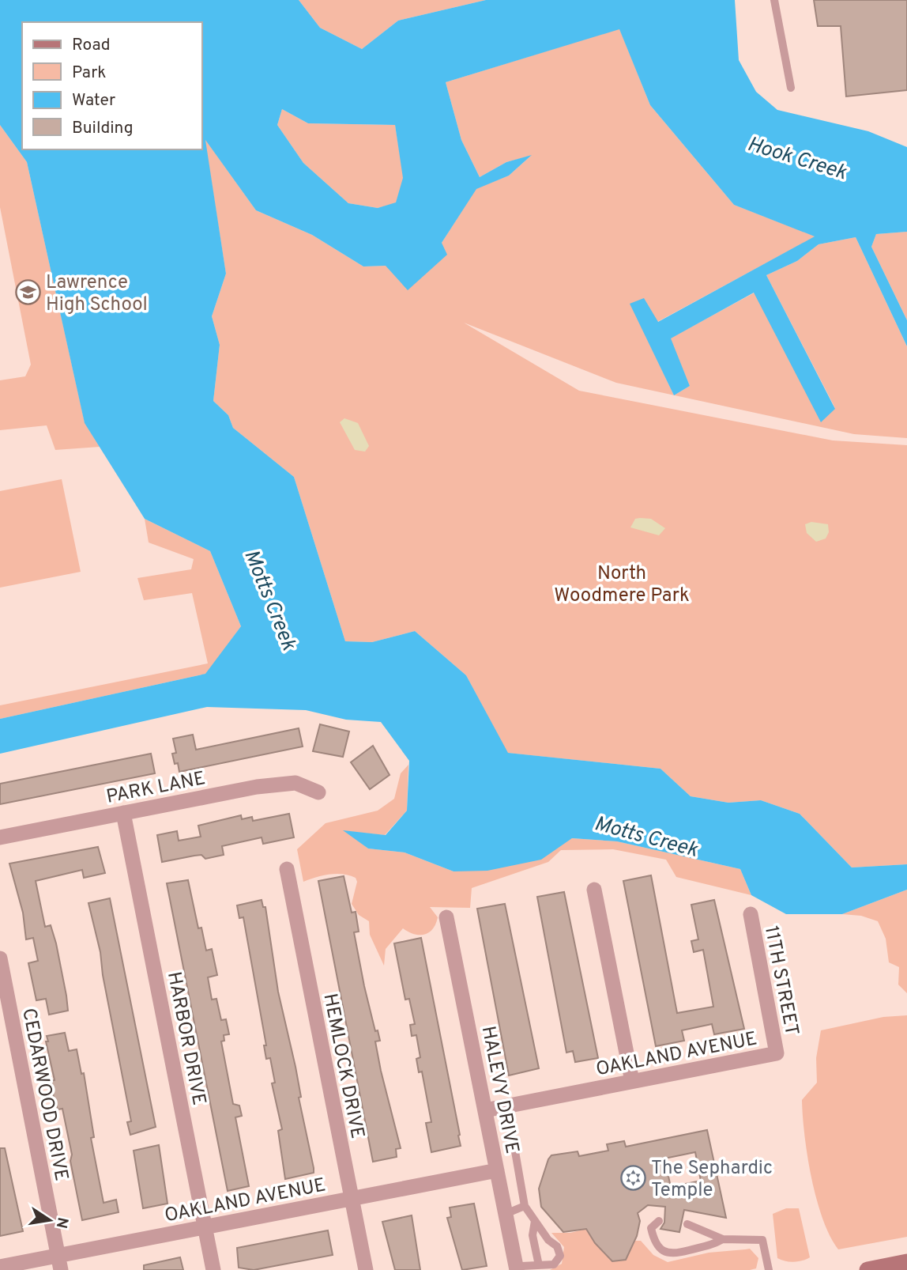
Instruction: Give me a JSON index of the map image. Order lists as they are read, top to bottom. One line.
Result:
{"streets":{"street":["PARK LANE","11TH STREET","HARBOR DRIVE","OAKLAND AVENUE","HEMLOCK DRIVE","HALEVY DRIVE","CEDARWOOD DRIVE"]},"crossings":[["PARK LANE","HARBOR DRIVE"],["11TH STREET","OAKLAND AVENUE"],["HARBOR DRIVE","OAKLAND AVENUE"],["OAKLAND AVENUE","HEMLOCK DRIVE"],["OAKLAND AVENUE","HALEVY DRIVE"],["OAKLAND AVENUE","CEDARWOOD DRIVE"]],"water":["Hook Creek","Motts Creek"],"parks":["North Woodmere Park"],"places":{"school or university":["Lawrence High School"],"synagogue":["The Sephardic Temple"]},"legend":["Road","Park","Water","Building"],"north":"right"}
